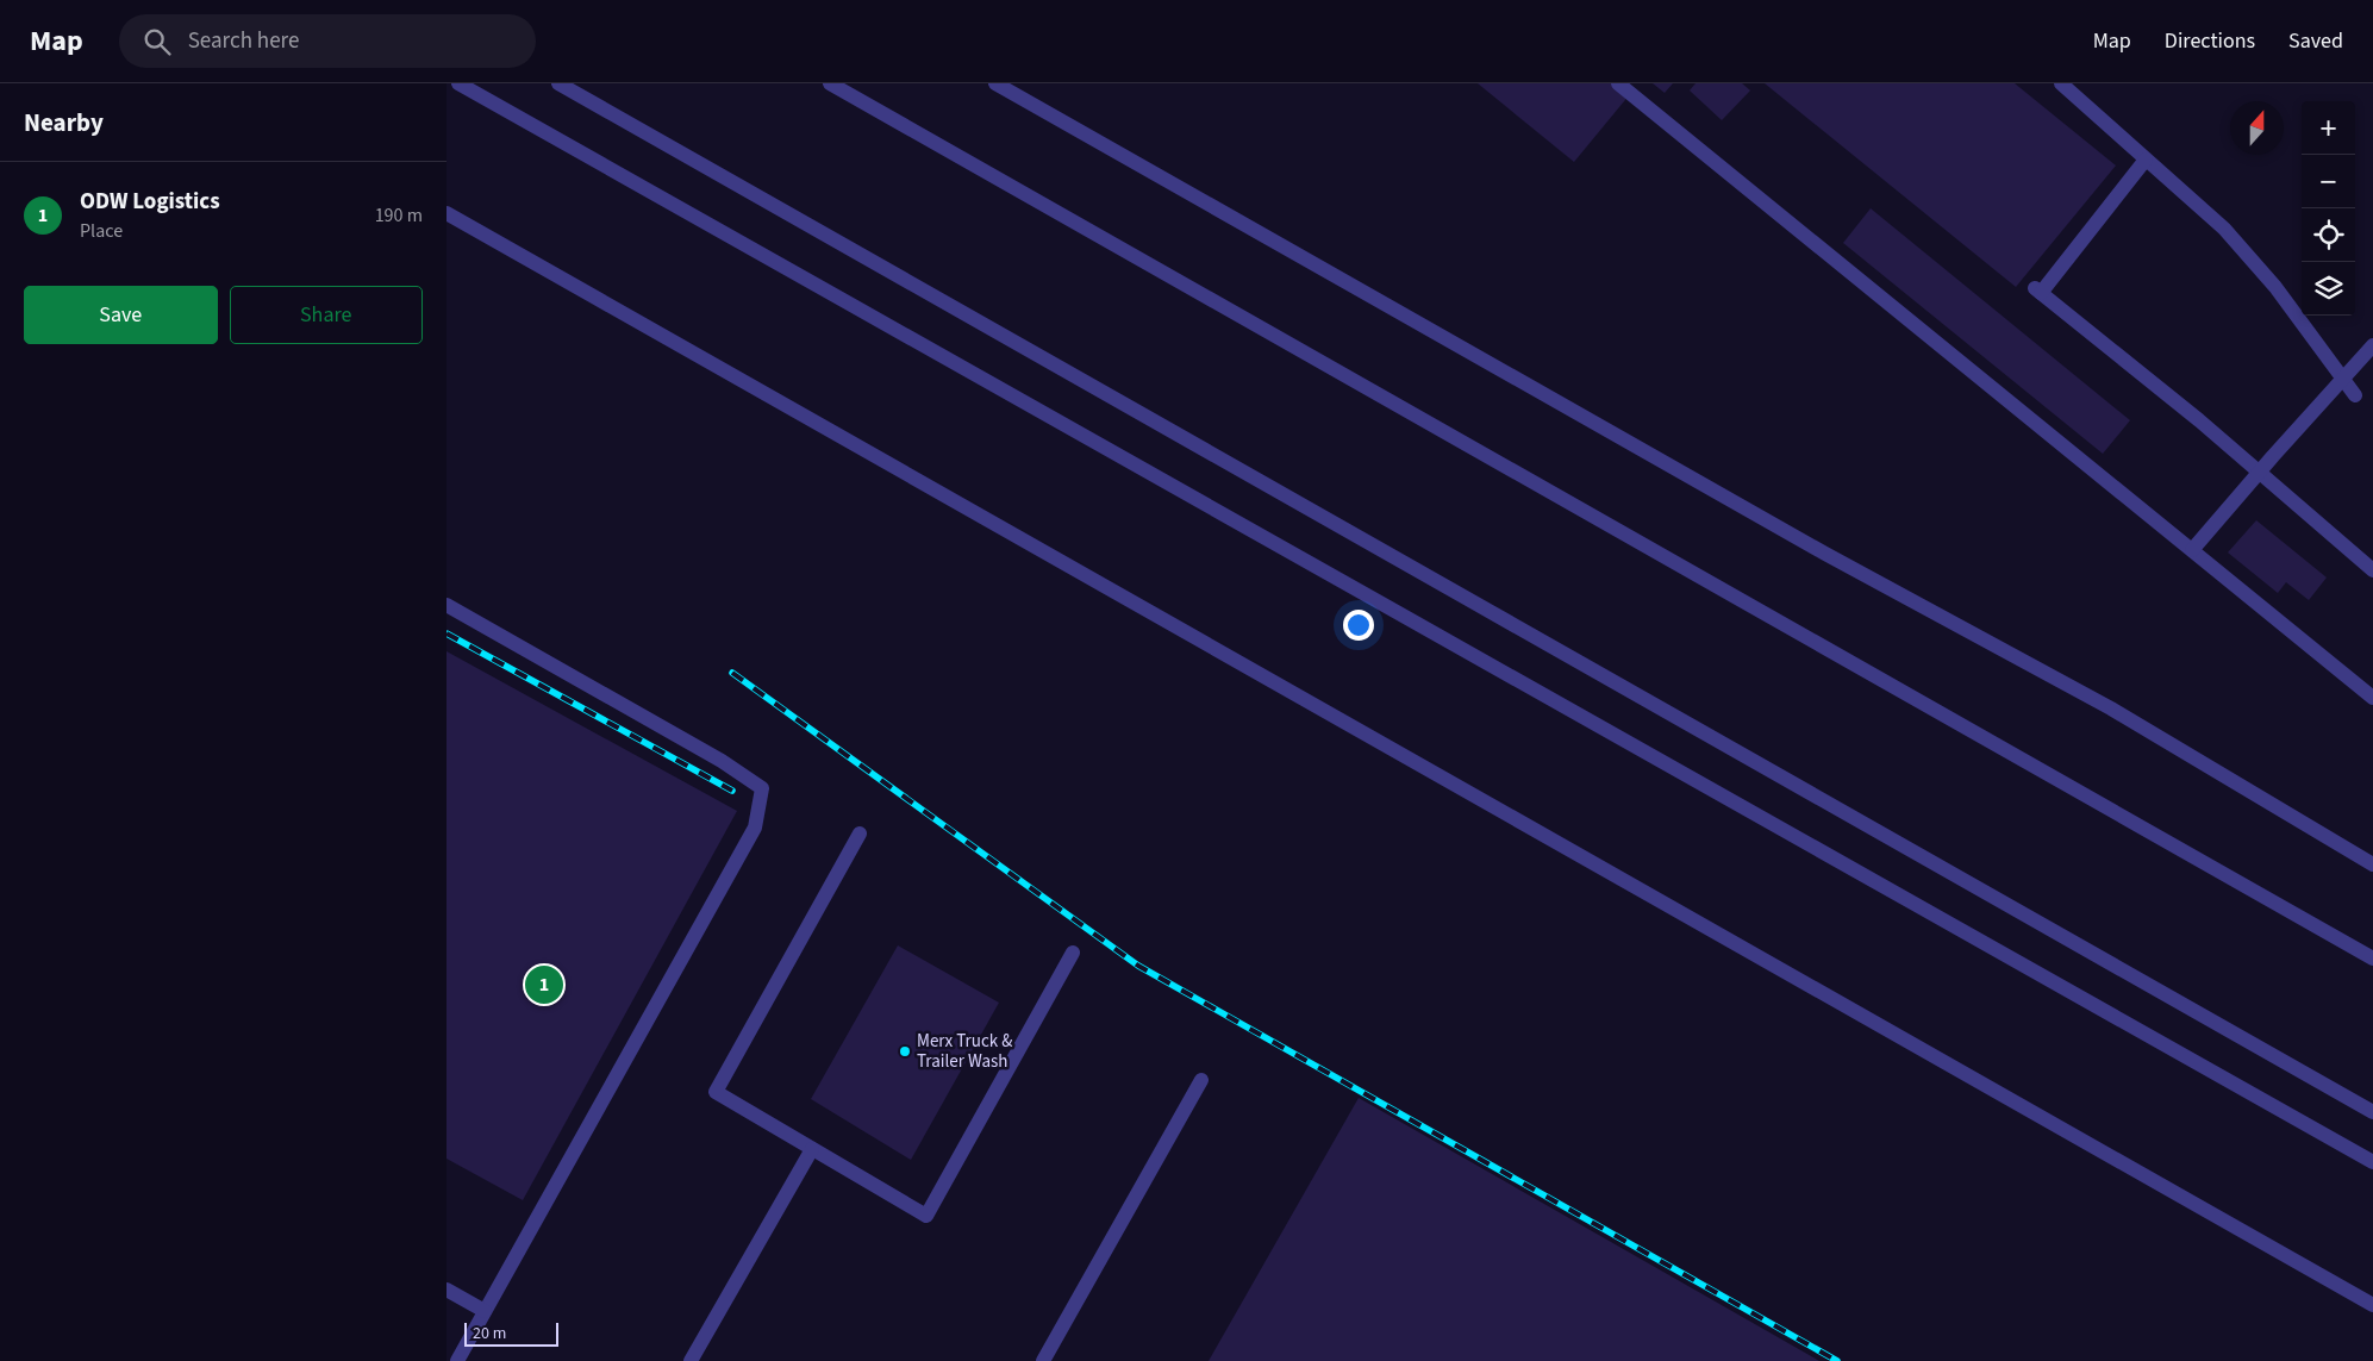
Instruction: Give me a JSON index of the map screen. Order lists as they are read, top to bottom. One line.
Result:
{"places":["Merx Truck & Trailer Wash"],"scale_bar":"20 m","north":"top","page":{"header":"Map","search":"Search here","nav":["Map","Directions","Saved"],"heading":"Nearby","map_buttons":["+","−"],"list":[{"mark":"1","name":"ODW Logistics","note":"Place","value":"190 m"}],"buttons":["Save","Share"],"pins":"1","scale":"20 m"}}
